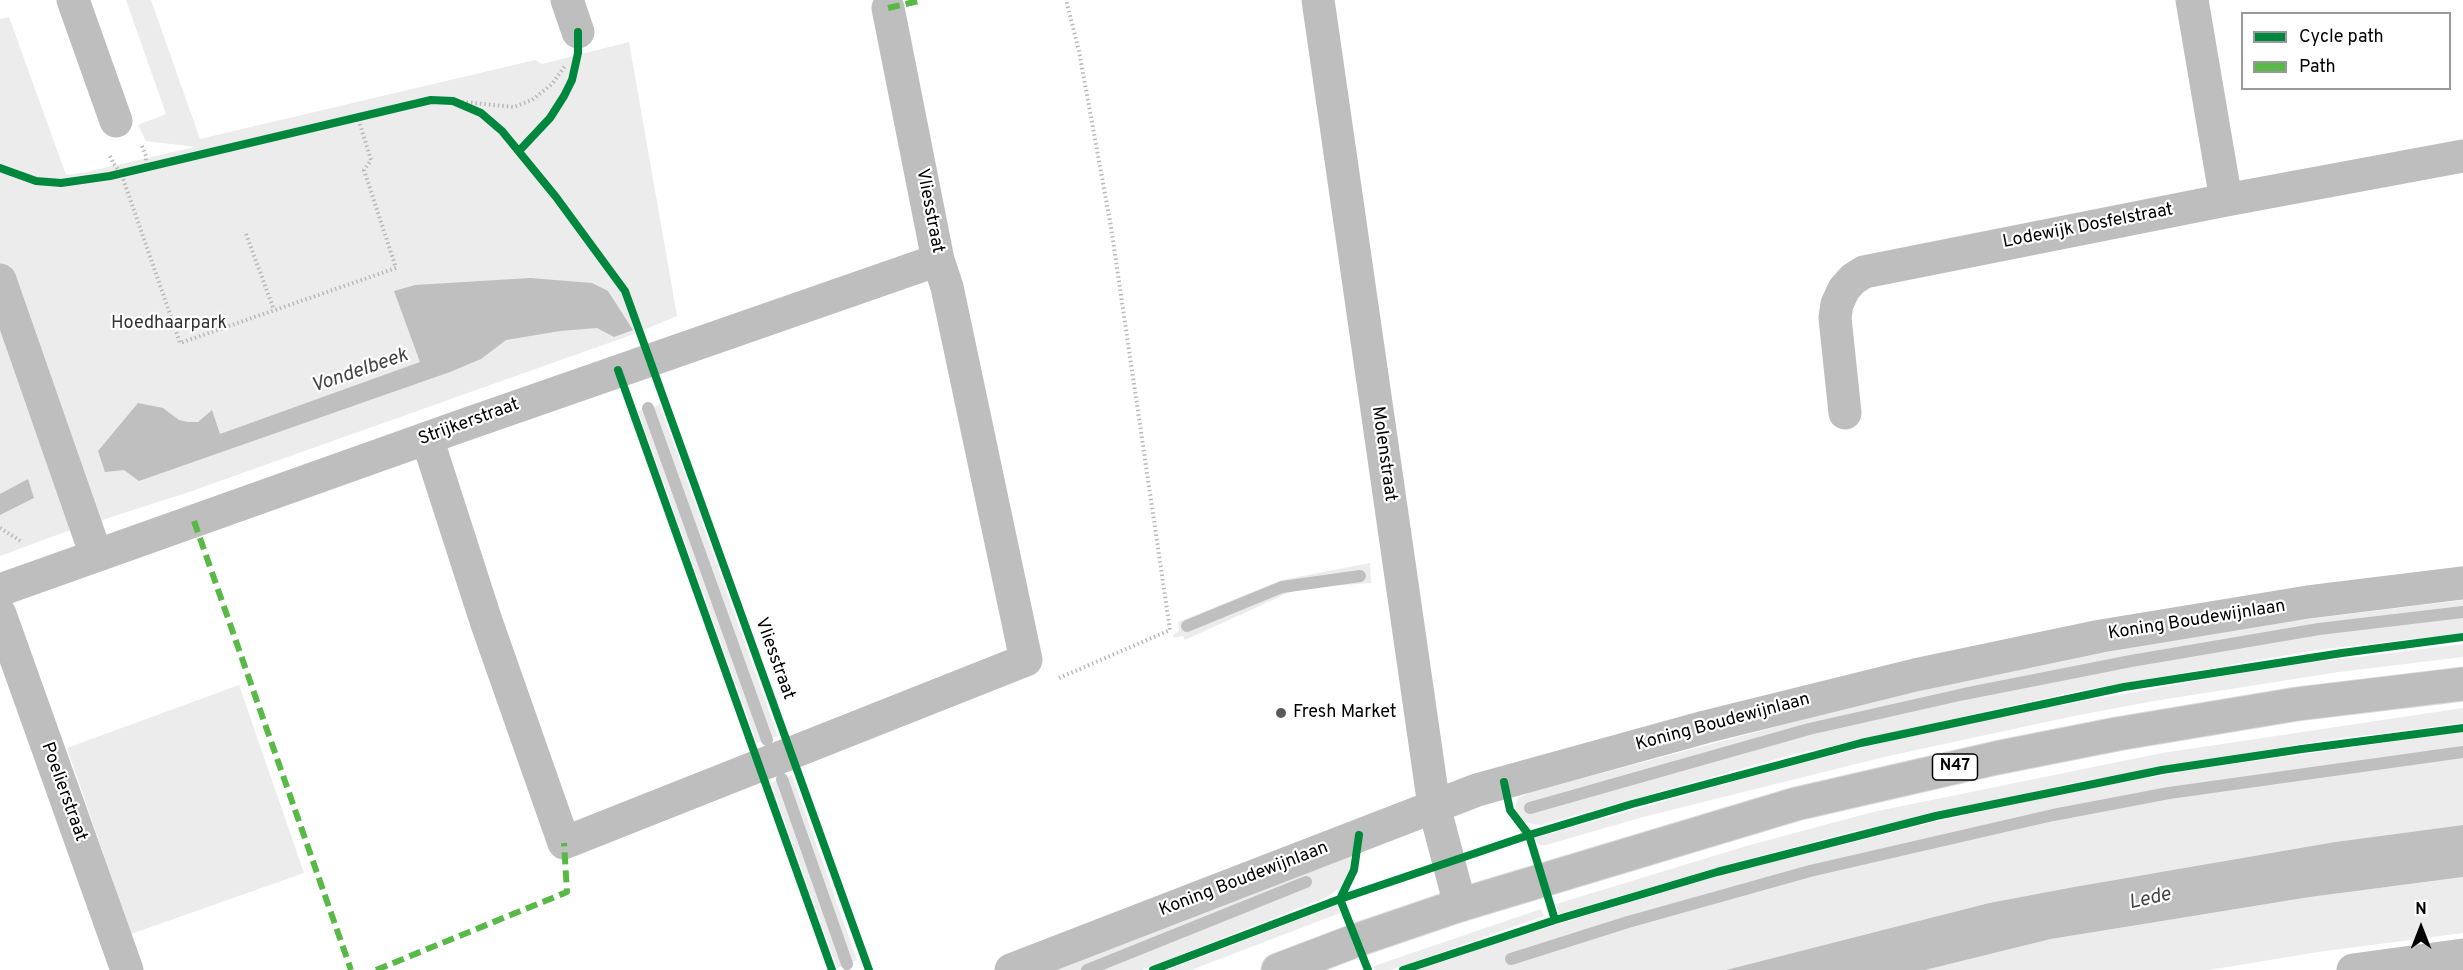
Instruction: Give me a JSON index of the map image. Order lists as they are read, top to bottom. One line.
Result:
{"streets":{"street":["Vliesstraat","Lodewijk Dosfelstraat","Strijkerstraat","Molenstraat","Koning Boudewijnlaan","N47","Poelierstraat"]},"crossings":[["Vliesstraat","Strijkerstraat"],["Molenstraat","Koning Boudewijnlaan"],["Molenstraat","N47"]],"water":["Vondelbeek","Lede"],"parks":["Hoedhaarpark"],"places":["Fresh Market"],"legend":["Cycle path","Path"],"north":"top"}
